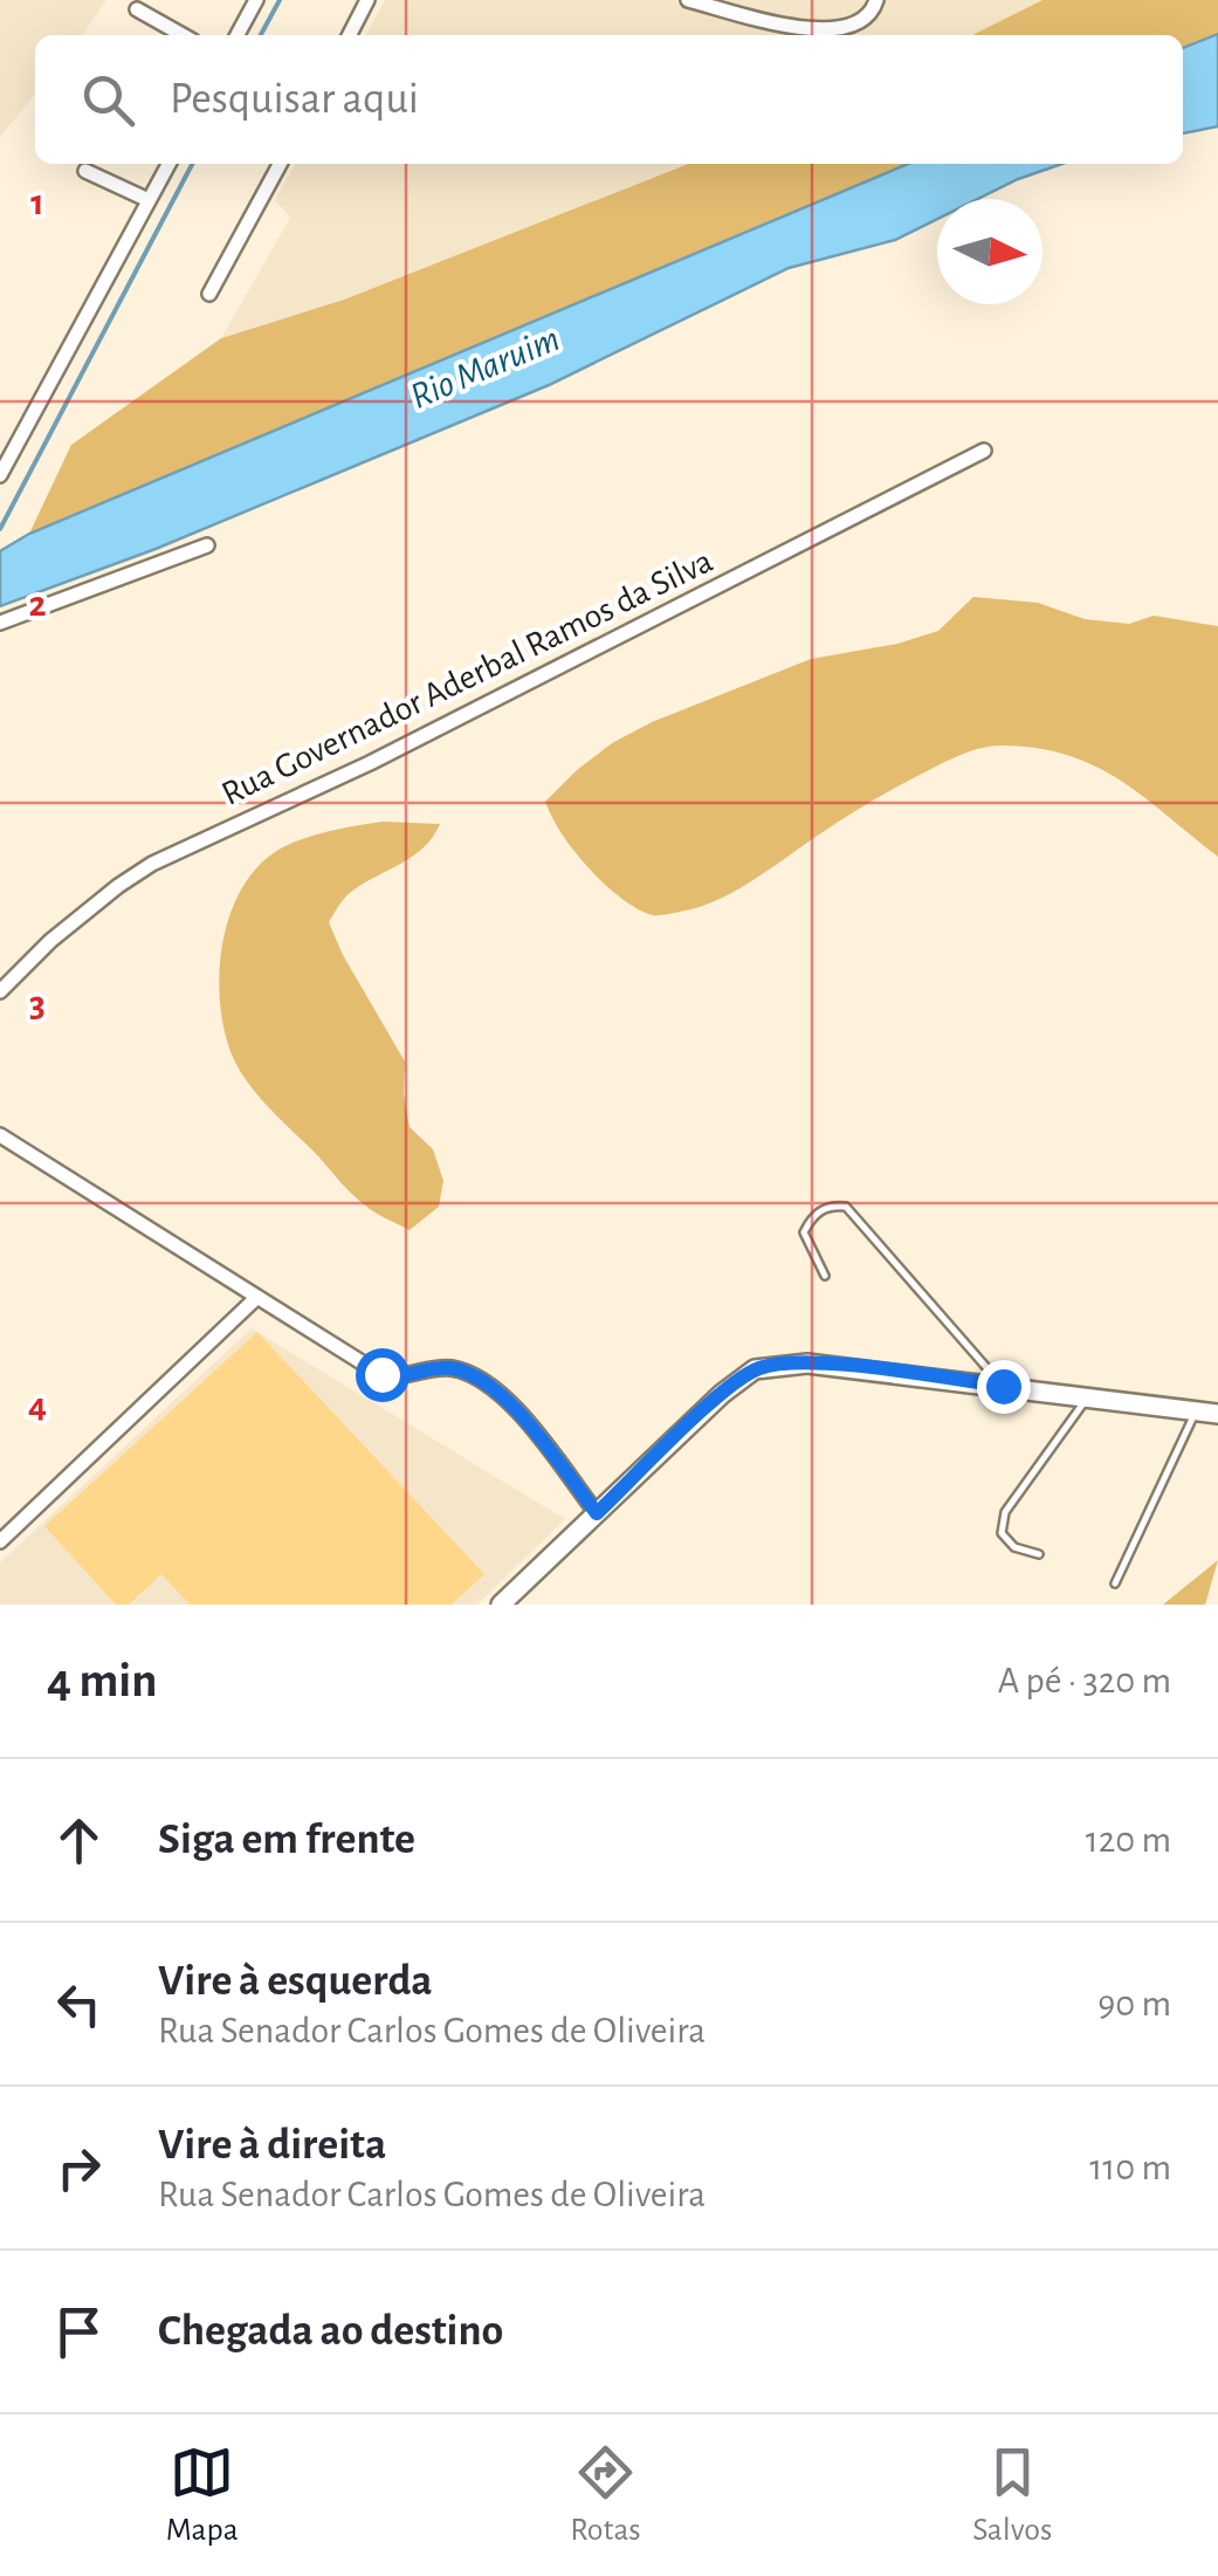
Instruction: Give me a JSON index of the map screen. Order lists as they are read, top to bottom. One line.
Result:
{"streets":{"street":["Rua Governador Aderbal Ramos da Silva"]},"water":["Rio Maruim"],"north":"right","page":{"search":"Pesquisar aqui","heading":["4 min","A pé · 320 m"],"list":[["Siga em frente","120 m"],["Vire à esquerda","Rua Senador Carlos Gomes de Oliveira","90 m"],["Vire à direita","Rua Senador Carlos Gomes de Oliveira","110 m"],"Chegada ao destino"],"nav":["Mapa","Rotas","Salvos"]},"grid":{"rows":["1","2","3","4"]}}
